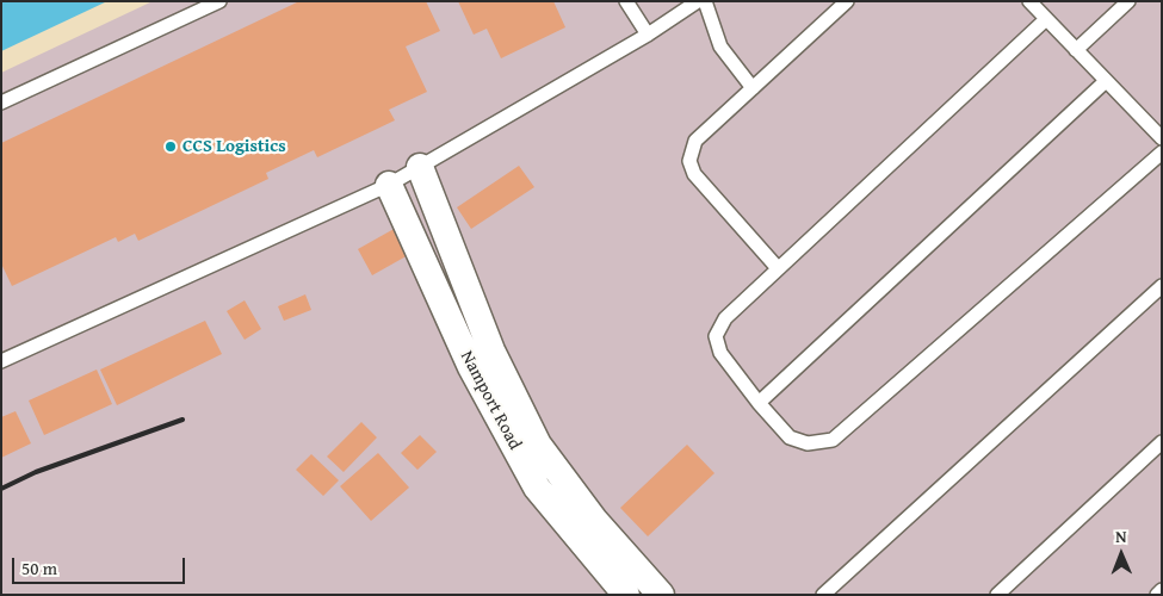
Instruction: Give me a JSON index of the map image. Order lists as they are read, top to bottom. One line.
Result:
{"streets":{"street":["Namport Road"]},"places":["CCS Logistics"],"scale_bar":"50 m","north":"top"}
